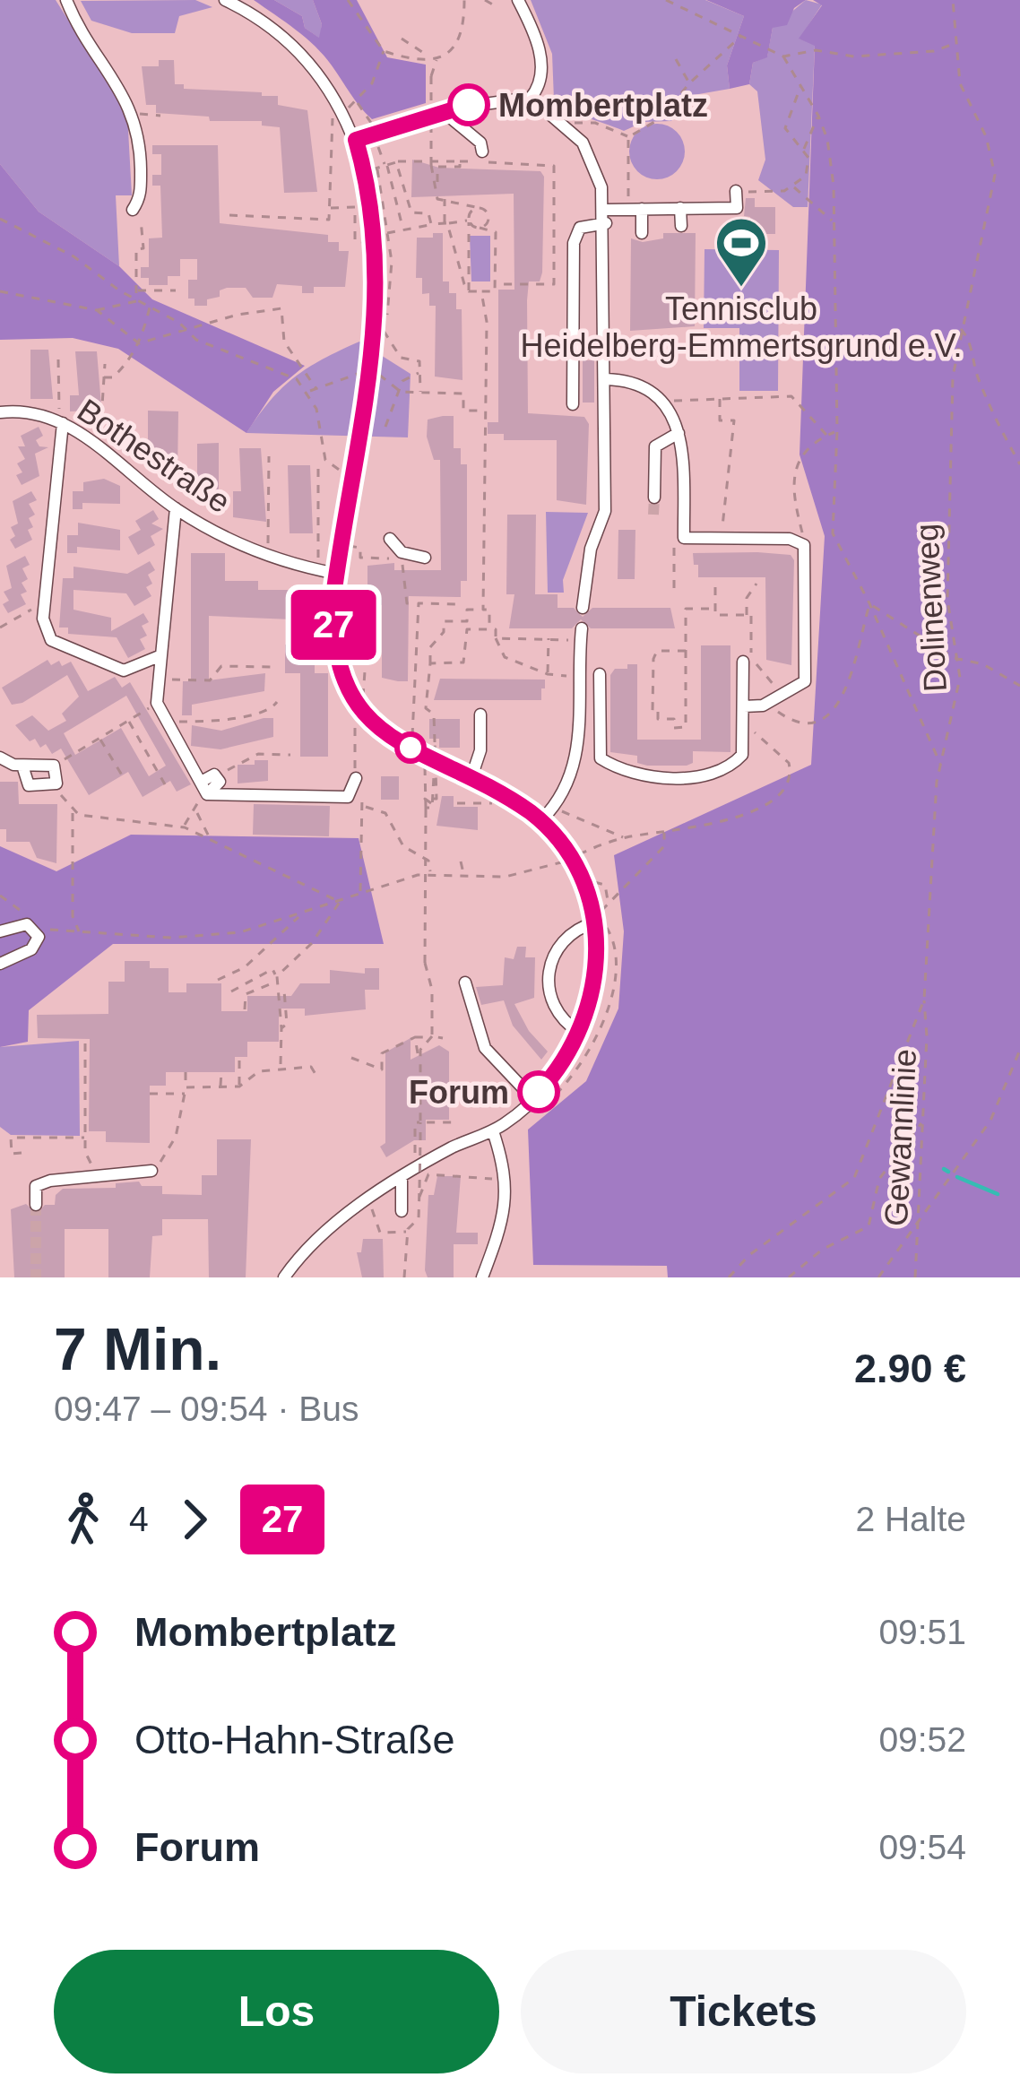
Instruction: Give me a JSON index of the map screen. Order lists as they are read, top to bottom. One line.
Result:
{"streets":{"street":["Bothestraße"],"path":["Dolinenweg","Gewannlinie"]},"crossings":[["Dolinenweg","Gewannlinie"]],"places":{"other":["Mombertplatz","Forum"],"sports":["Tennisclub Heidelberg-Emmertsgrund e.V."]},"lines":["bus line 27"],"page":{"on_map":"27","heading":["7 Min.","09:47 – 09:54 · Bus","2.90 €"],"legs":["4","27","2 Halte"],"list":[{"name":"Mombertplatz","value":"09:51"},{"name":"Otto-Hahn-Straße","value":"09:52"},{"name":"Forum","value":"09:54"}],"buttons":["Los","Tickets"]}}
